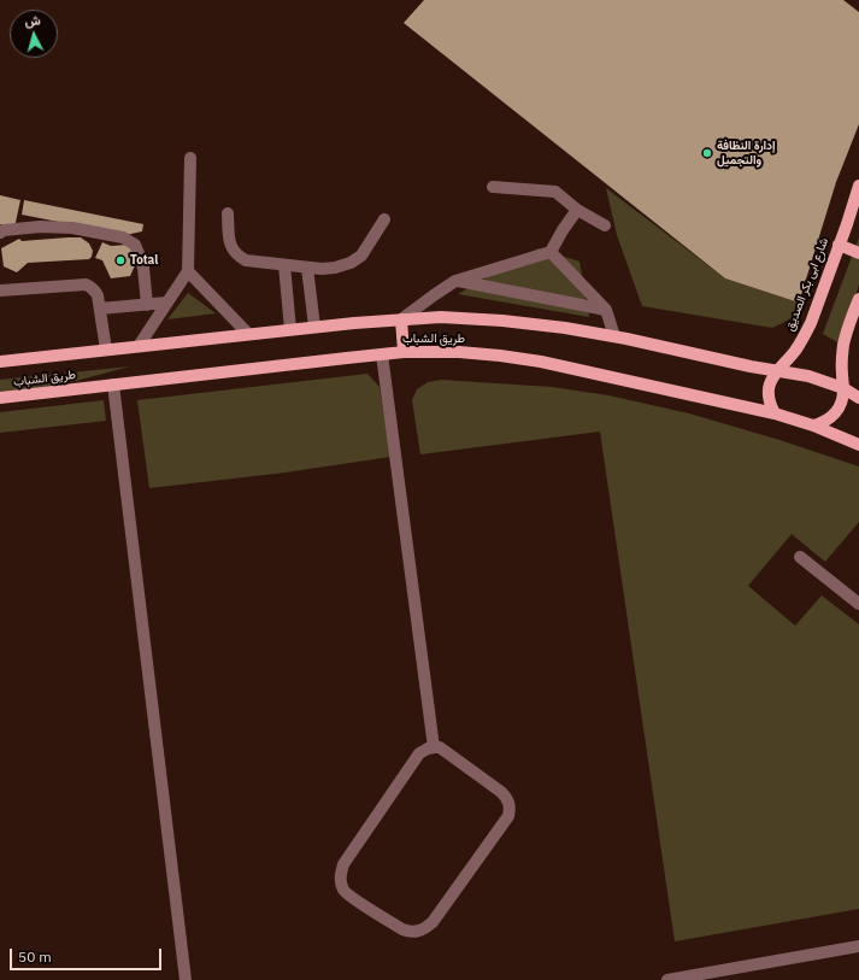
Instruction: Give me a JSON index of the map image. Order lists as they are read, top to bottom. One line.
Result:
{"streets":{"main road":["شارع ابى بكر الصديق","طريق الشباب"]},"crossings":[["شارع ابى بكر الصديق","طريق الشباب"]],"places":["إدارة النظافة والتجميل","Total"],"scale_bar":"50 m","north":"top"}
